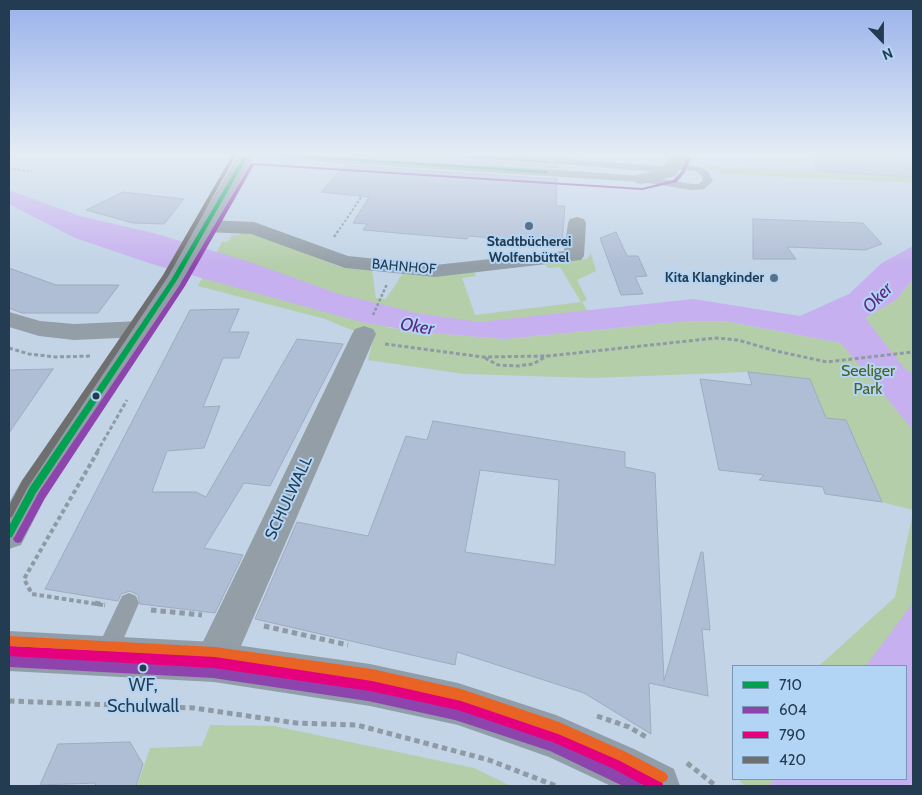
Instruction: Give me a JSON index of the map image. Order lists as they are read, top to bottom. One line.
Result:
{"streets":{"street":["BAHNHOF","SCHULWALL"]},"water":["Oker"],"parks":["Seeliger Park"],"places":["Stadtbücherei Wolfenbüttel","Kita Klangkinder","WF, Schulwall"],"lines":["transit line 710","transit line 604","transit line 420","transit line 790"],"legend":["710","604","790","420"],"north":"bottom"}
